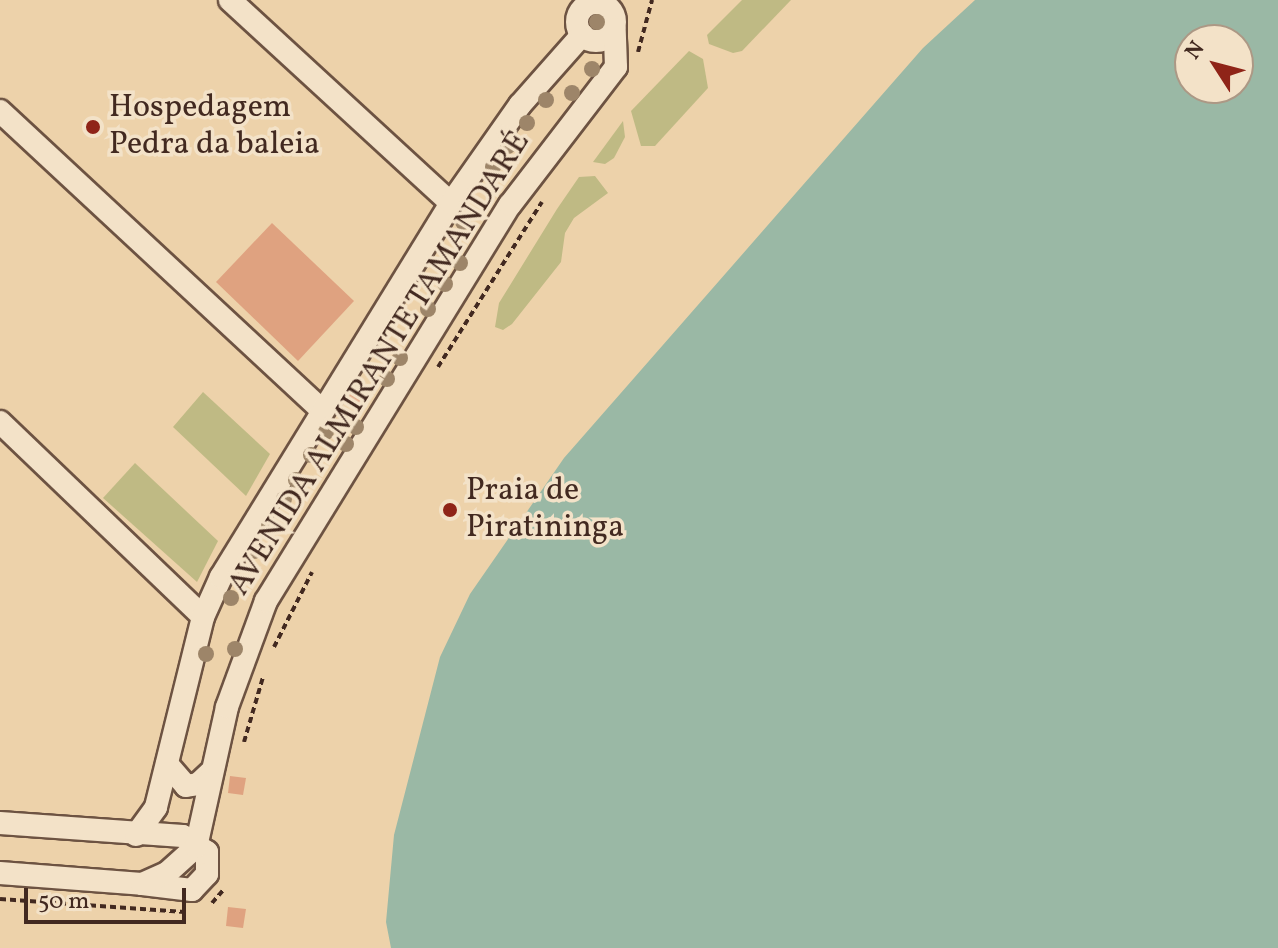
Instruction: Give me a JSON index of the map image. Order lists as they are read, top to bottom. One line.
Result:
{"streets":{"street":["AVENIDA ALMIRANTE TAMANDARÉ"]},"places":["Hospedagem Pedra da baleia","Praia de Piratininga"],"scale_bar":"50 m","north":"top left"}
